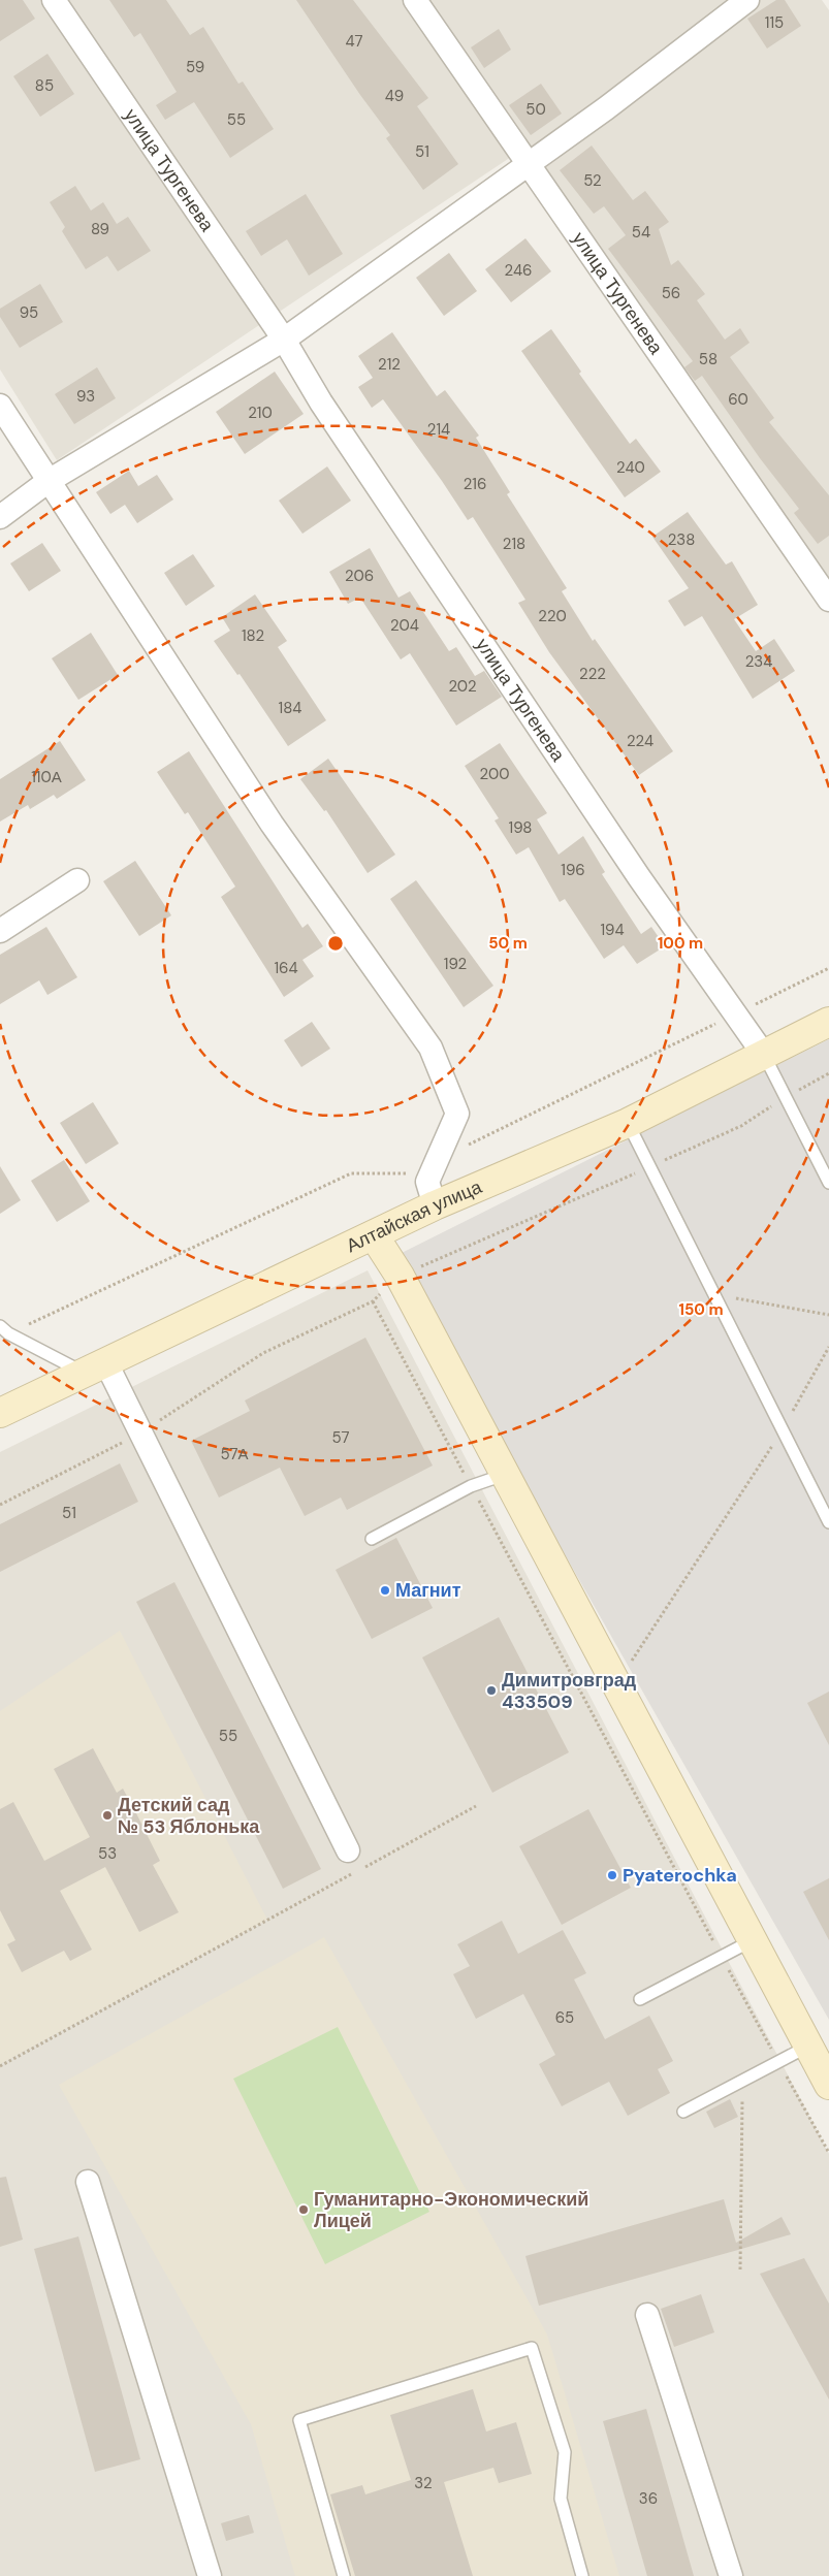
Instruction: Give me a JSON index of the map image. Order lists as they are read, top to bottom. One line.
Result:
{"streets":{"street":["улица Тургенева","Алтайская улица"]},"crossings":[["улица Тургенева","Алтайская улица"]],"places":["Магнит","Димитровград 433509","Детский сад № 53 Яблонька","Pyaterochka","Гуманитарно-Экономический Лицей"],"house_numbers":["115","47","59","85","49","50","55","51","52","89","54","246","56","95","58","212","93","60","210","214","240","216","238","218","206","220","204","182","234","222","202","184","224","200","110А","198","196","194","192","164","57","57А","51","55","53","65","32","36"],"rings":["50 m","100 m","150 m"]}
